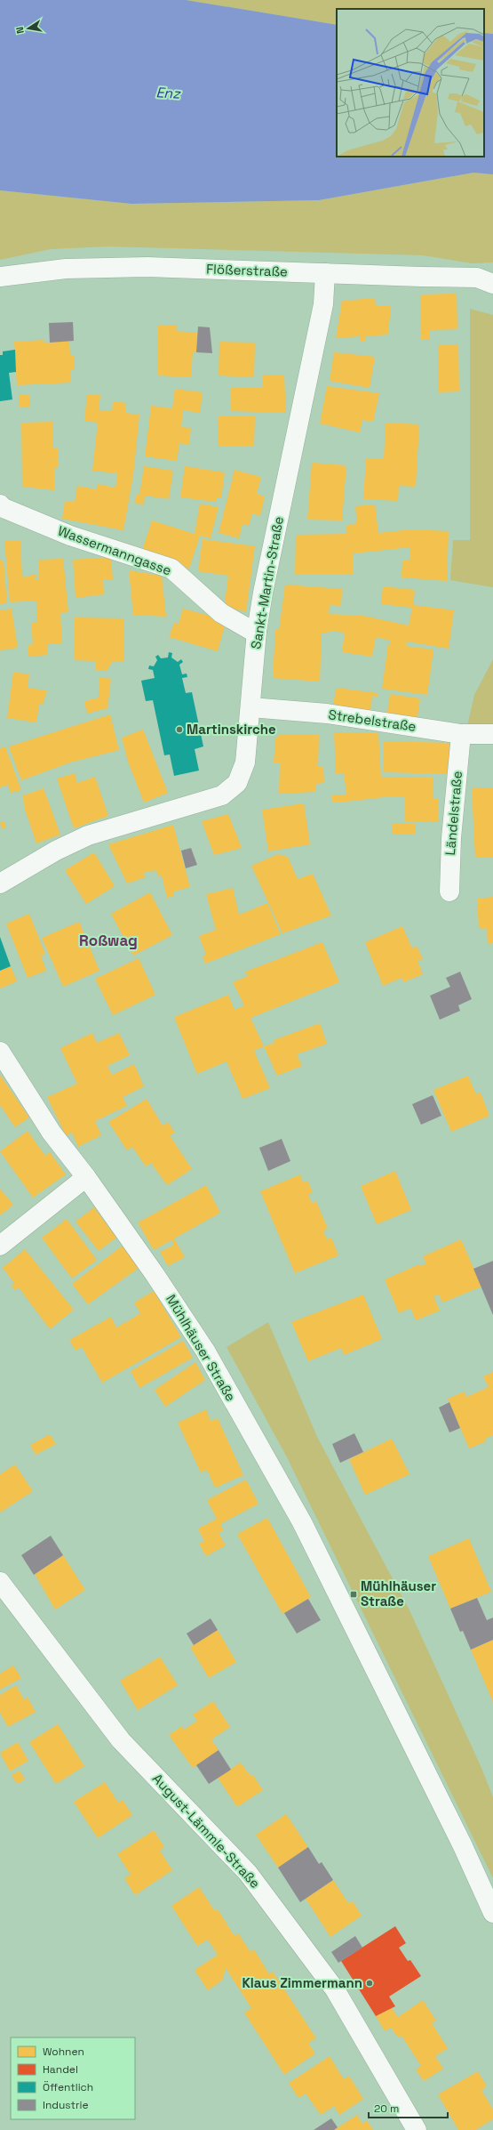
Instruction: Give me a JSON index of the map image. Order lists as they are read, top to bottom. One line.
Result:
{"streets":{"street":["Flößerstraße","Wassermanngasse","Sankt-Martin-Straße","Strebelstraße","Ländelstraße","Mühlhäuser Straße","August-Lämmle-Straße"]},"crossings":[["Flößerstraße","Sankt-Martin-Straße"],["Wassermanngasse","Sankt-Martin-Straße"],["Sankt-Martin-Straße","Strebelstraße"],["Strebelstraße","Ländelstraße"]],"districts":["Roßwag"],"water":["Enz"],"places":{"other":["Martinskirche","Klaus Zimmermann"],"transit":["Mühlhäuser Straße"]},"legend":["Wohnen","Handel","Öffentlich","Industrie"],"scale_bar":"20 m","north":"left"}
